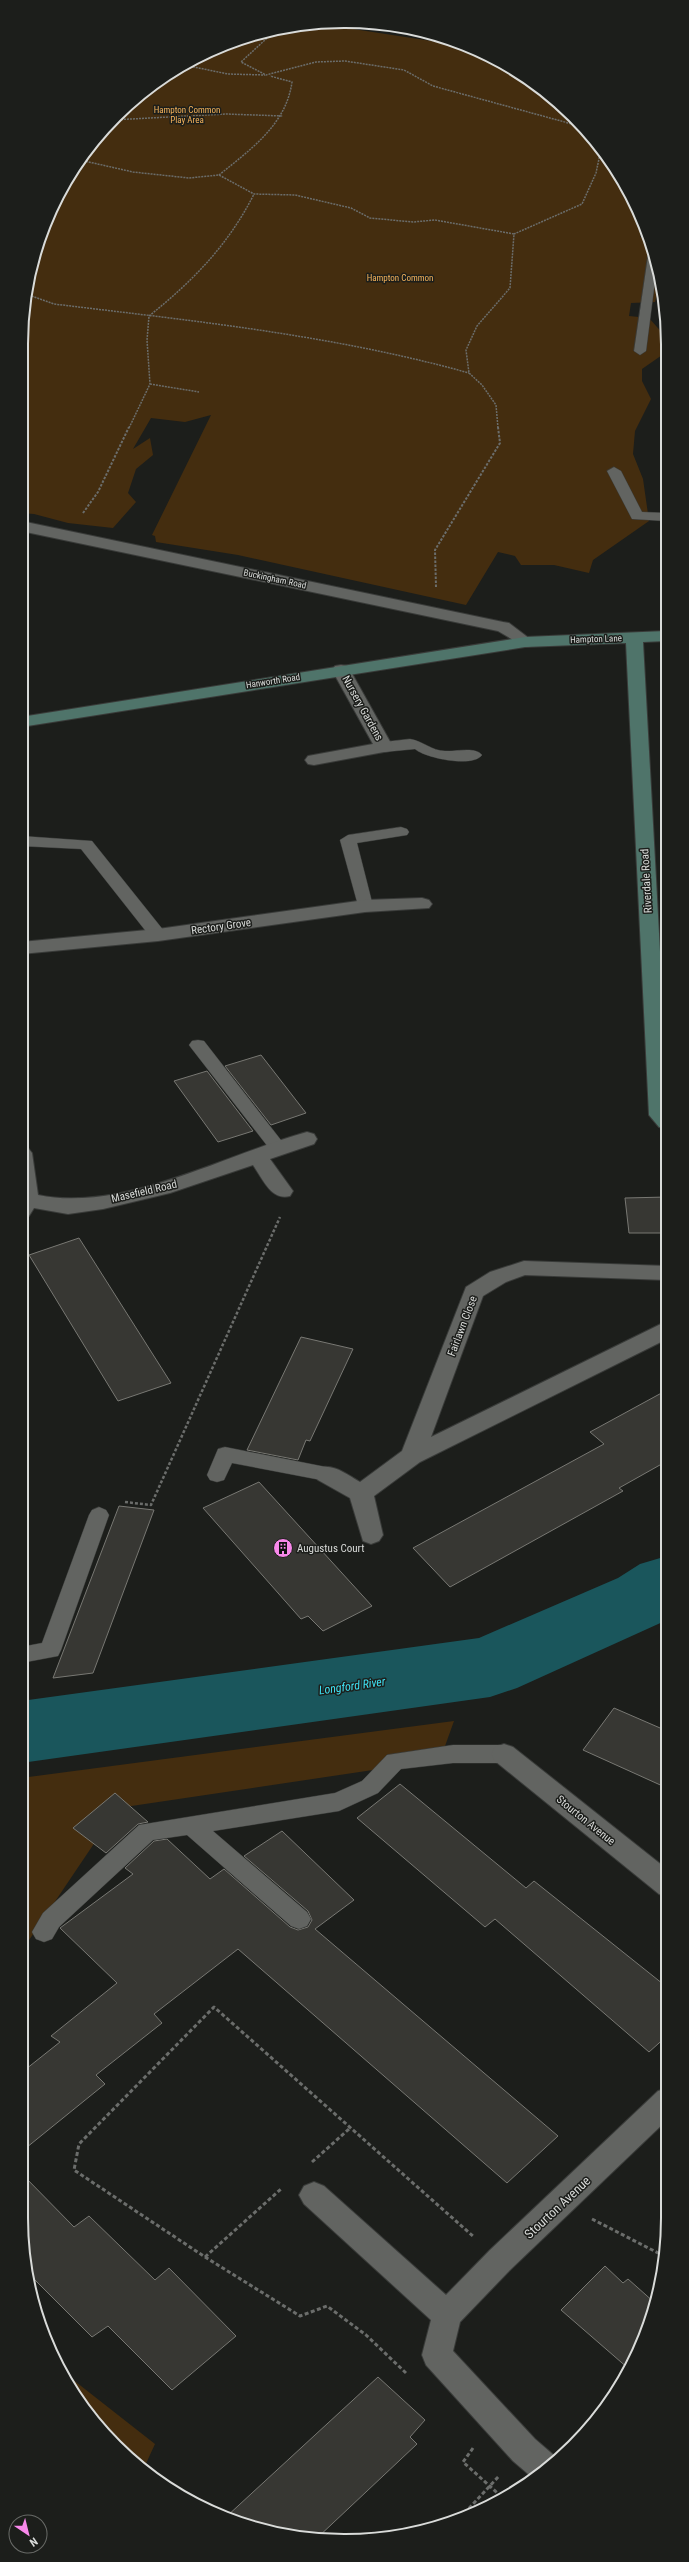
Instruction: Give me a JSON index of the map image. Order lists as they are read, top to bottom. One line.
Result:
{"streets":{"street":["Buckingham Road","Hampton Lane","Hanworth Road","Nursery Gardens","Riverdale Road","Rectory Grove","Masefield Road","Fairlawn Close","Stourton Avenue"]},"crossings":[["Buckingham Road","Hampton Lane"],["Buckingham Road","Hanworth Road"],["Hampton Lane","Hanworth Road"],["Hampton Lane","Riverdale Road"],["Hanworth Road","Nursery Gardens"]],"water":["Longford River"],"parks":["Hampton Common Play Area","Hampton Common"],"places":{"building":["Augustus Court"]},"north":"bottom right"}
